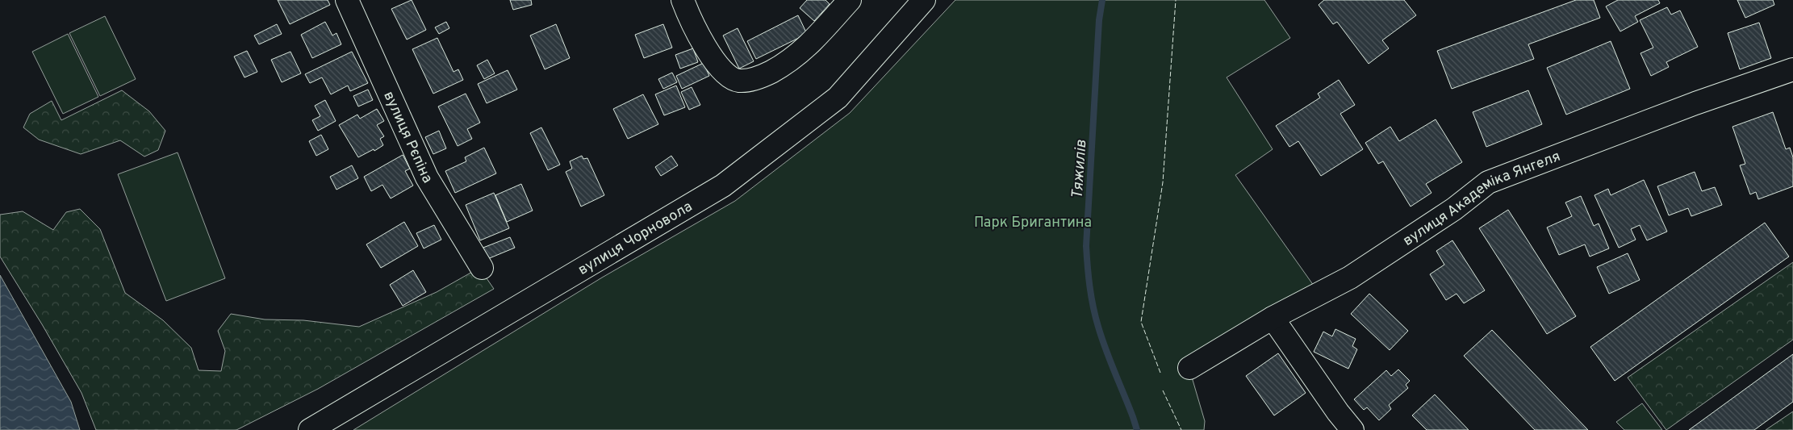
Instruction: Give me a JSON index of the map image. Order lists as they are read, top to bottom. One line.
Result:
{"streets":{"street":["вулиця Рєпіна","вулиця Академіка Янгеля","вулиця Чорновола"]},"water":["Тяжилів"],"parks":["Парк Бригантина"]}
